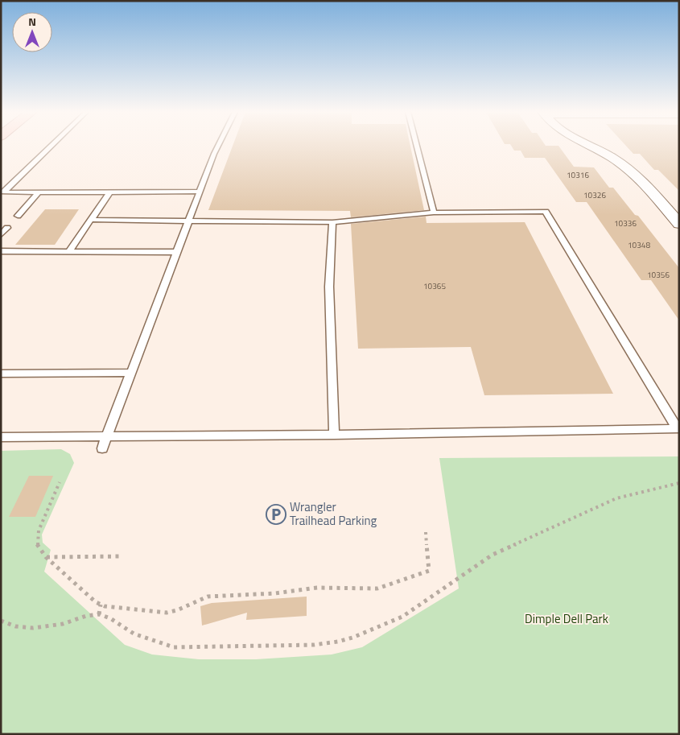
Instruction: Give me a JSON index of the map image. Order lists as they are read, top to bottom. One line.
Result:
{"parks":["Dimple Dell Park"],"places":{"parking":["Wrangler Trailhead Parking"]},"house_numbers":["10316","10326","10336","10348","10356","10365"],"north":"top"}
